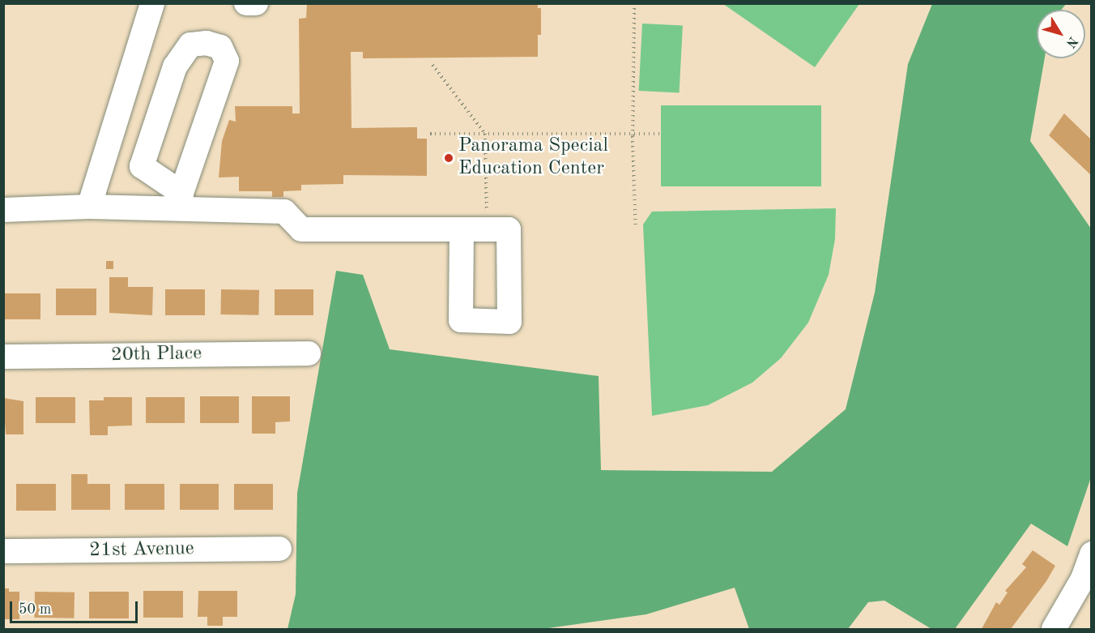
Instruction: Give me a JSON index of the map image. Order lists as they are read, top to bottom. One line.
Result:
{"streets":{"street":["20th Place","21st Avenue"]},"places":["Panorama Special Education Center"],"scale_bar":"50 m","north":"bottom right"}
